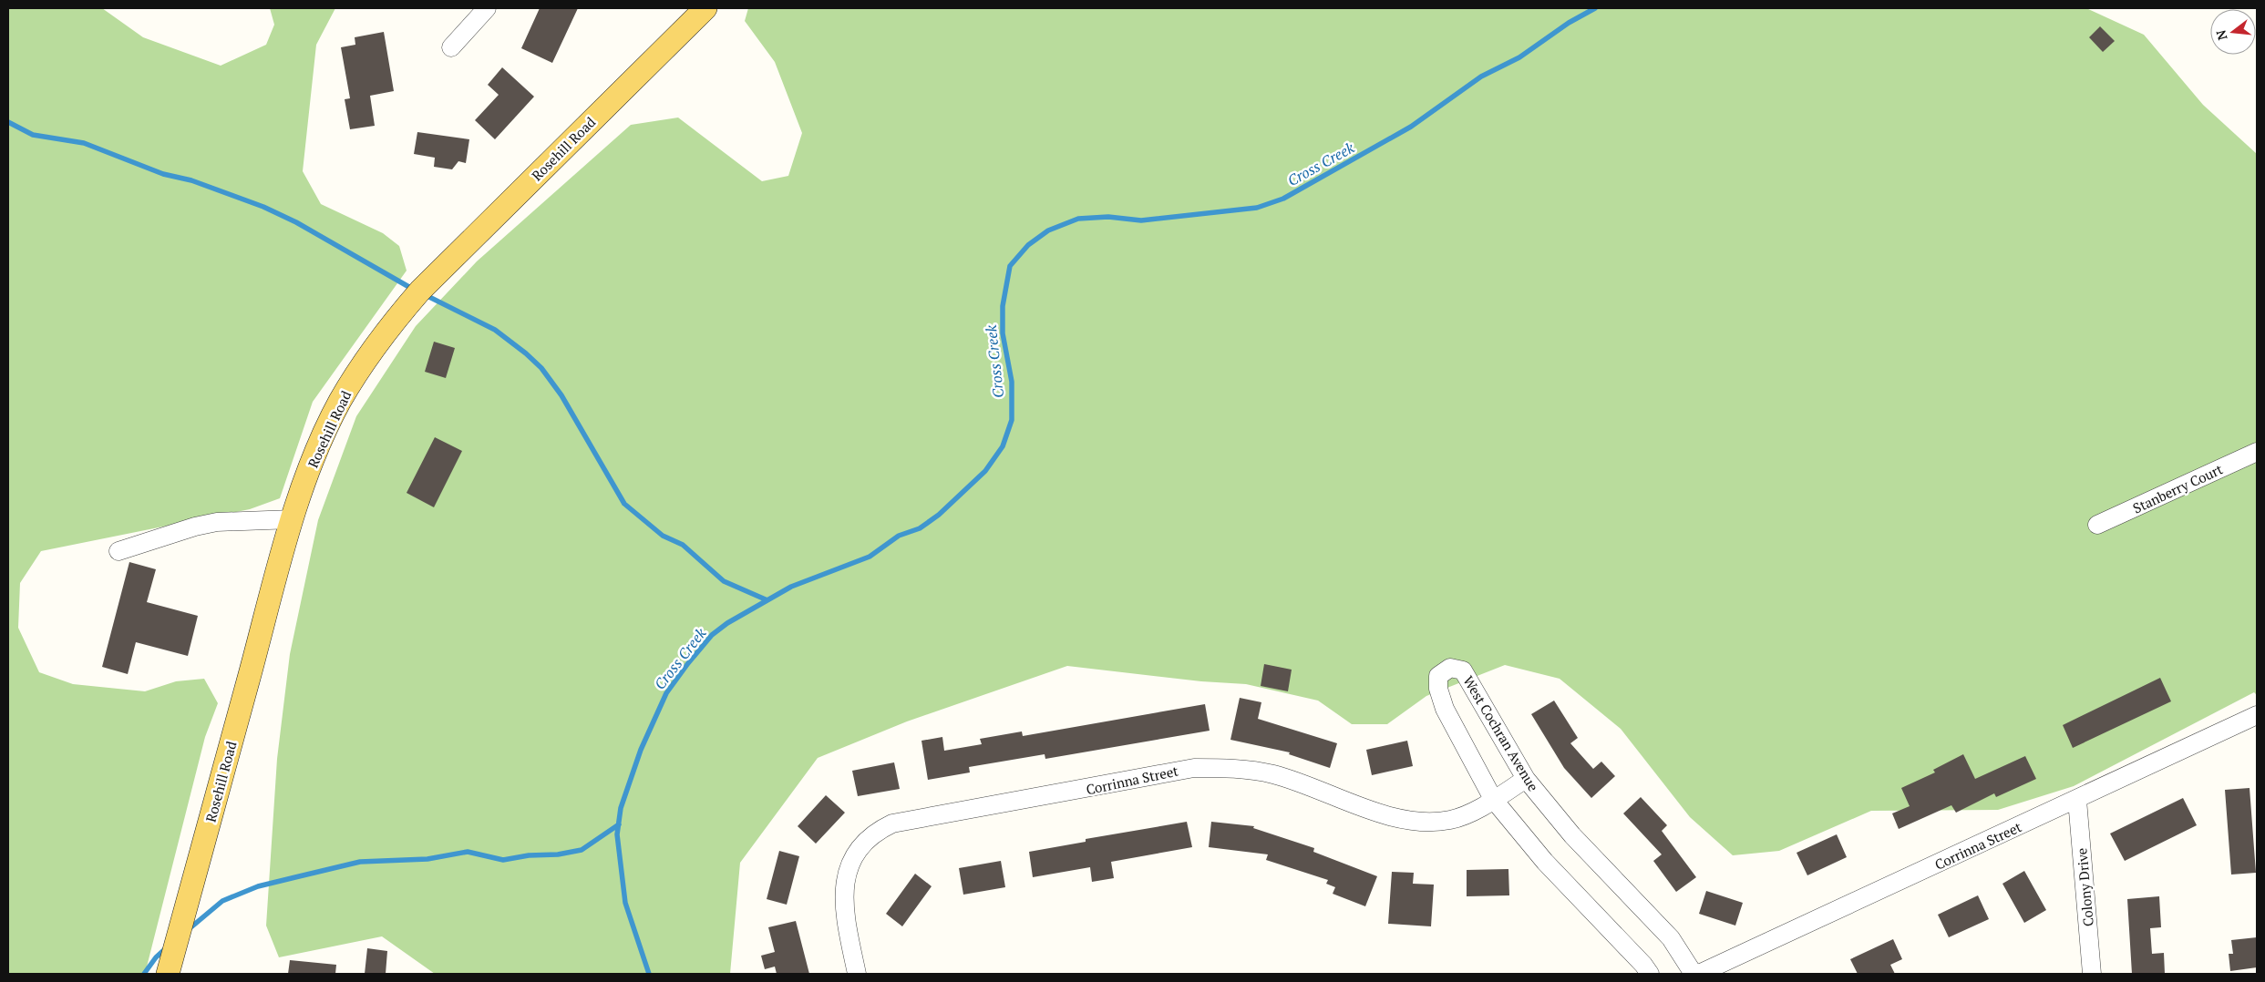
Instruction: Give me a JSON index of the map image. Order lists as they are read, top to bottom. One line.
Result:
{"streets":{"main road":["Rosehill Road"],"street":["Stanberry Court","West Cochran Avenue","Corrinna Street","Colony Drive"]},"crossings":[["West Cochran Avenue","Corrinna Street"],["Corrinna Street","Colony Drive"]],"water":["Cross Creek"],"north":"left"}
